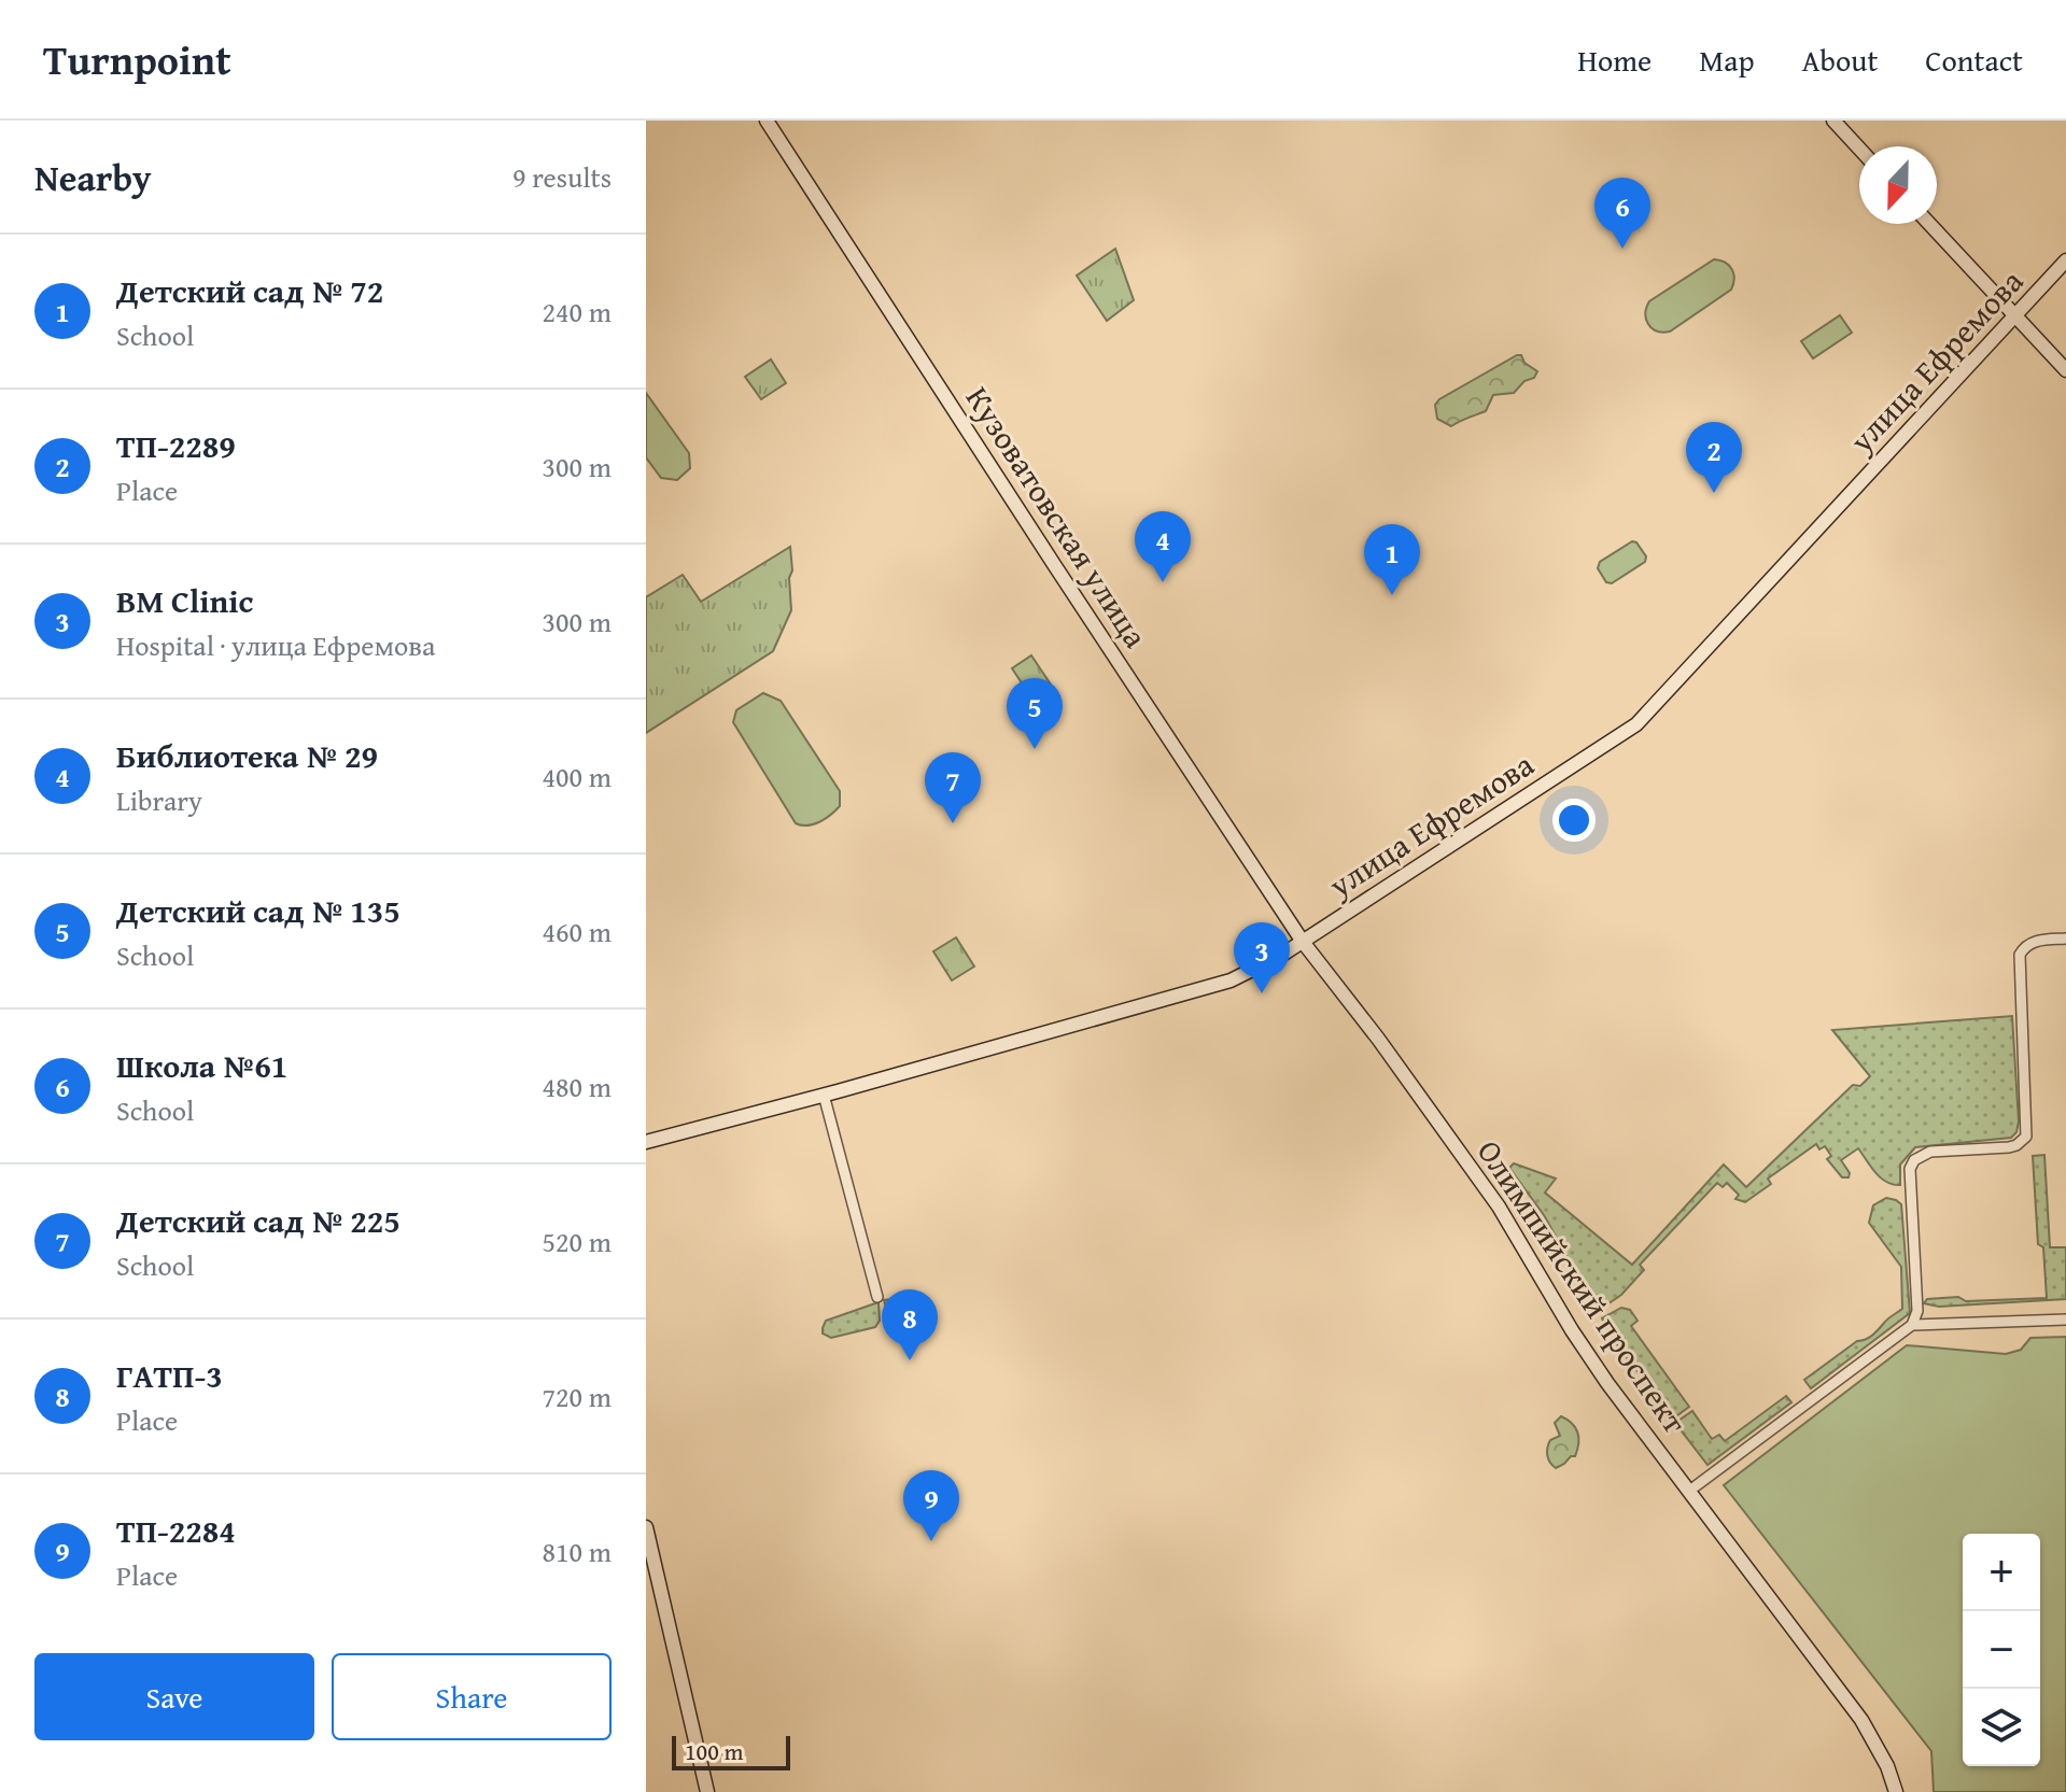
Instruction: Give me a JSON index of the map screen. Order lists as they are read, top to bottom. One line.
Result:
{"streets":{"street":["улица Ефремова","Кузоватовская улица","Олимпийский проспект"]},"crossings":[["улица Ефремова","Кузоватовская улица"],["улица Ефремова","Олимпийский проспект"],["Кузоватовская улица","Олимпийский проспект"]],"scale_bar":"100 m","north":"bottom","page":{"header":"Turnpoint","nav":["Home","Map","About","Contact"],"heading":["Nearby","9 results"],"pins":["6","2","4","1","5","7","3","8","9"],"list":[{"mark":"1","name":"Детский сад № 72","note":"School","value":"240 m"},{"mark":"2","name":"ТП-2289","note":"Place","value":"300 m"},{"mark":"3","name":"BM Clinic","note":"Hospital · улица Ефремова","value":"300 m"},{"mark":"4","name":"Библиотека № 29","note":"Library","value":"400 m"},{"mark":"5","name":"Детский сад № 135","note":"School","value":"460 m"},{"mark":"6","name":"Школа №61","note":"School","value":"480 m"},{"mark":"7","name":"Детский сад № 225","note":"School","value":"520 m"},{"mark":"8","name":"ГАТП-3","note":"Place","value":"720 m"},{"mark":"9","name":"ТП-2284","note":"Place","value":"810 m"}],"map_buttons":["+","−"],"buttons":["Save","Share"],"scale":"100 m"}}
